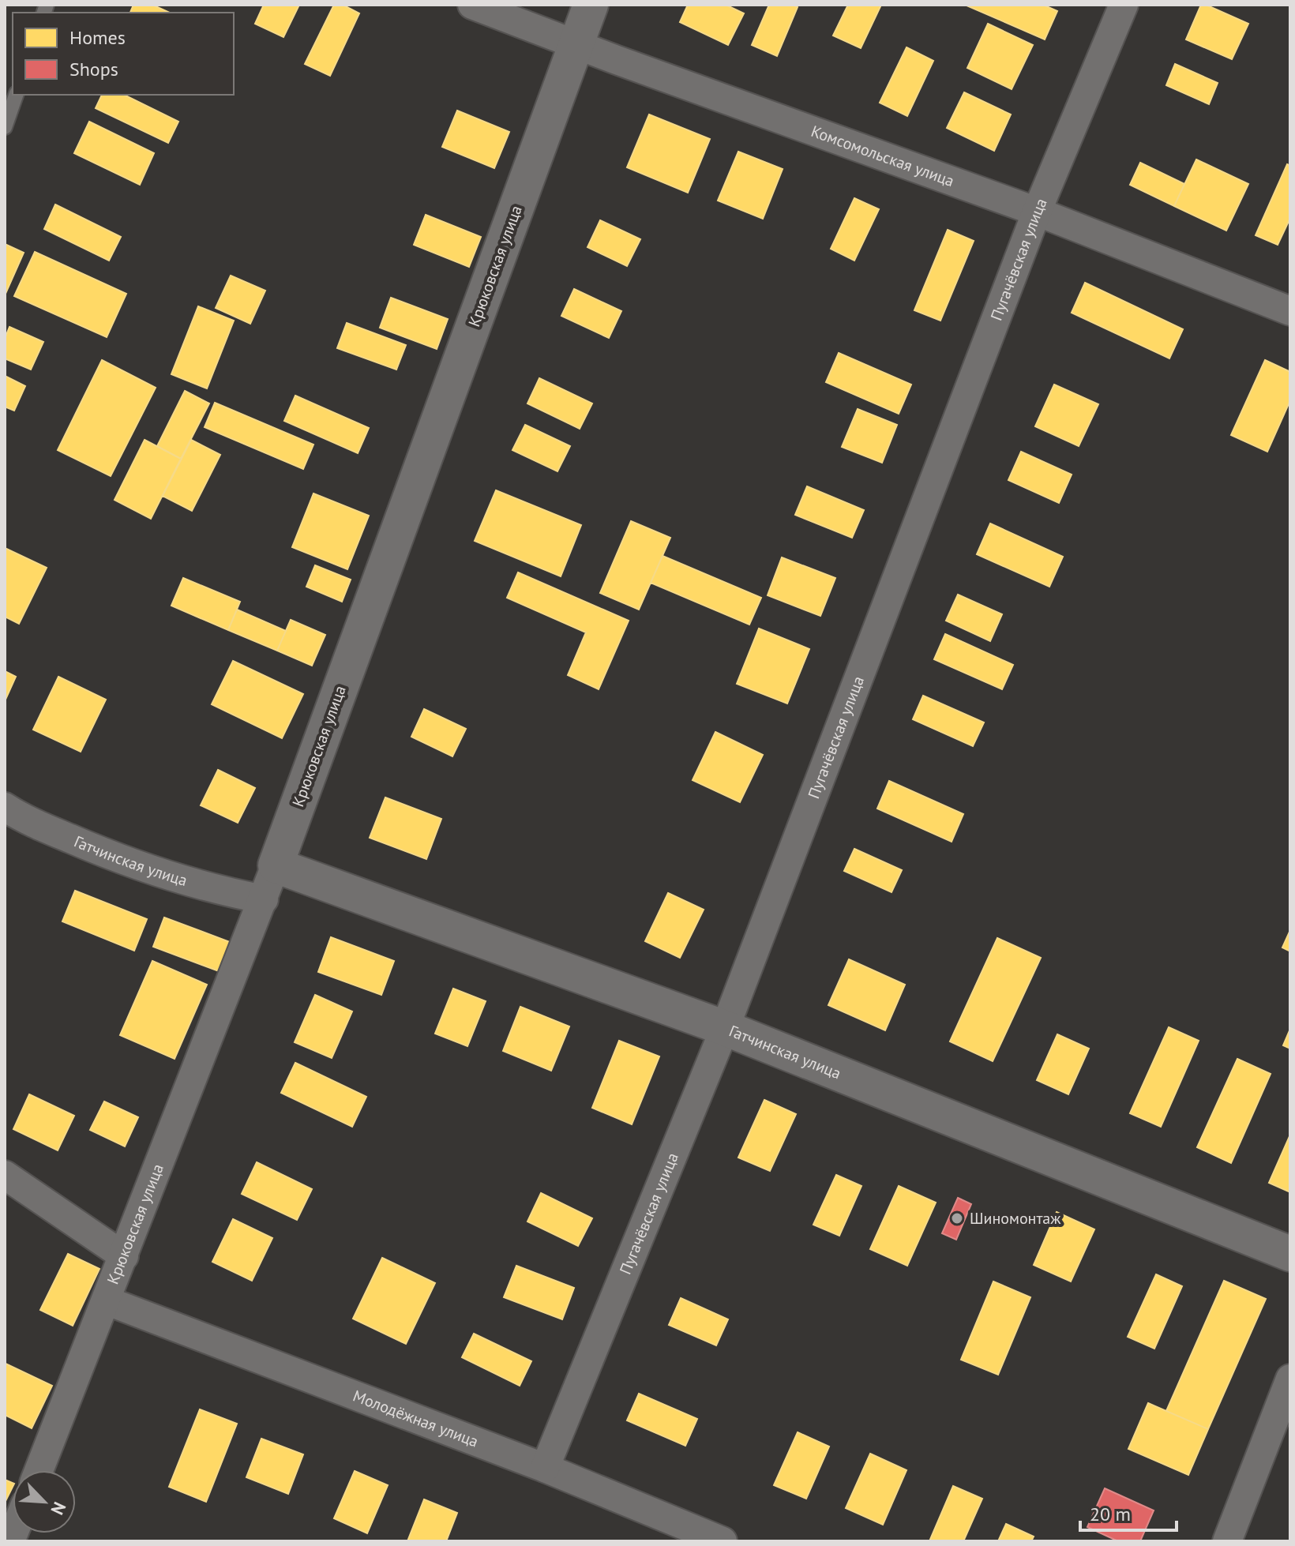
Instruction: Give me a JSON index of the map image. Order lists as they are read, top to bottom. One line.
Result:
{"streets":{"street":["Комсомольская улица","Пугачёвская улица","Крюковская улица","Гатчинская улица","Молодёжная улица"]},"crossings":[["Комсомольская улица","Пугачёвская улица"],["Комсомольская улица","Крюковская улица"],["Пугачёвская улица","Гатчинская улица"],["Пугачёвская улица","Молодёжная улица"],["Крюковская улица","Гатчинская улица"],["Крюковская улица","Молодёжная улица"]],"places":["Шиномонтаж"],"legend":["Homes","Shops"],"scale_bar":"20 m","north":"bottom right"}
